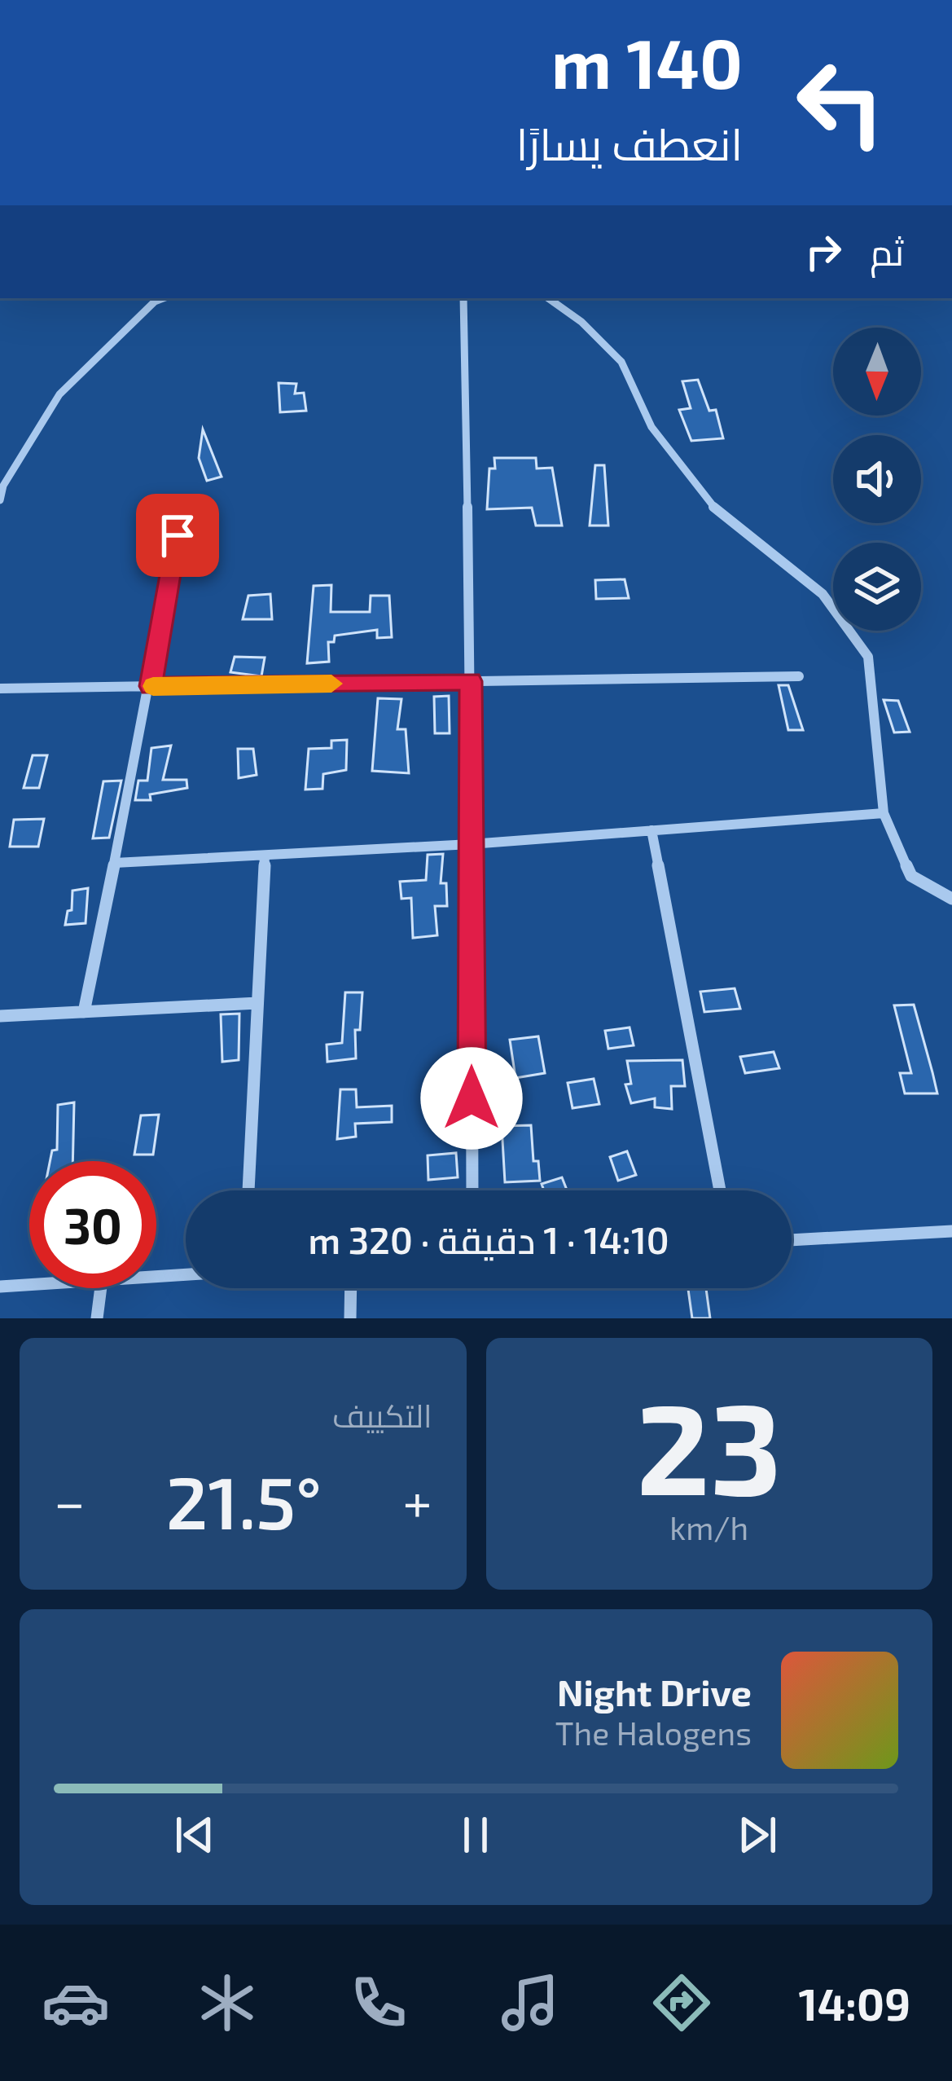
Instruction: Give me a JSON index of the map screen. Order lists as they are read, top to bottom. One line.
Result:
{"north":"bottom","page":{"turn":["140 m","انعطف يسارًا"],"then":"ثم","limit":"30","trip":"14:10 · 1 دقيقة · 320 m","tile":[["23","km/h"],"التكييف"],"heat":["−","21.5°","+"],"song":["Night Drive","The Halogens"],"tabs":"14:09"}}
